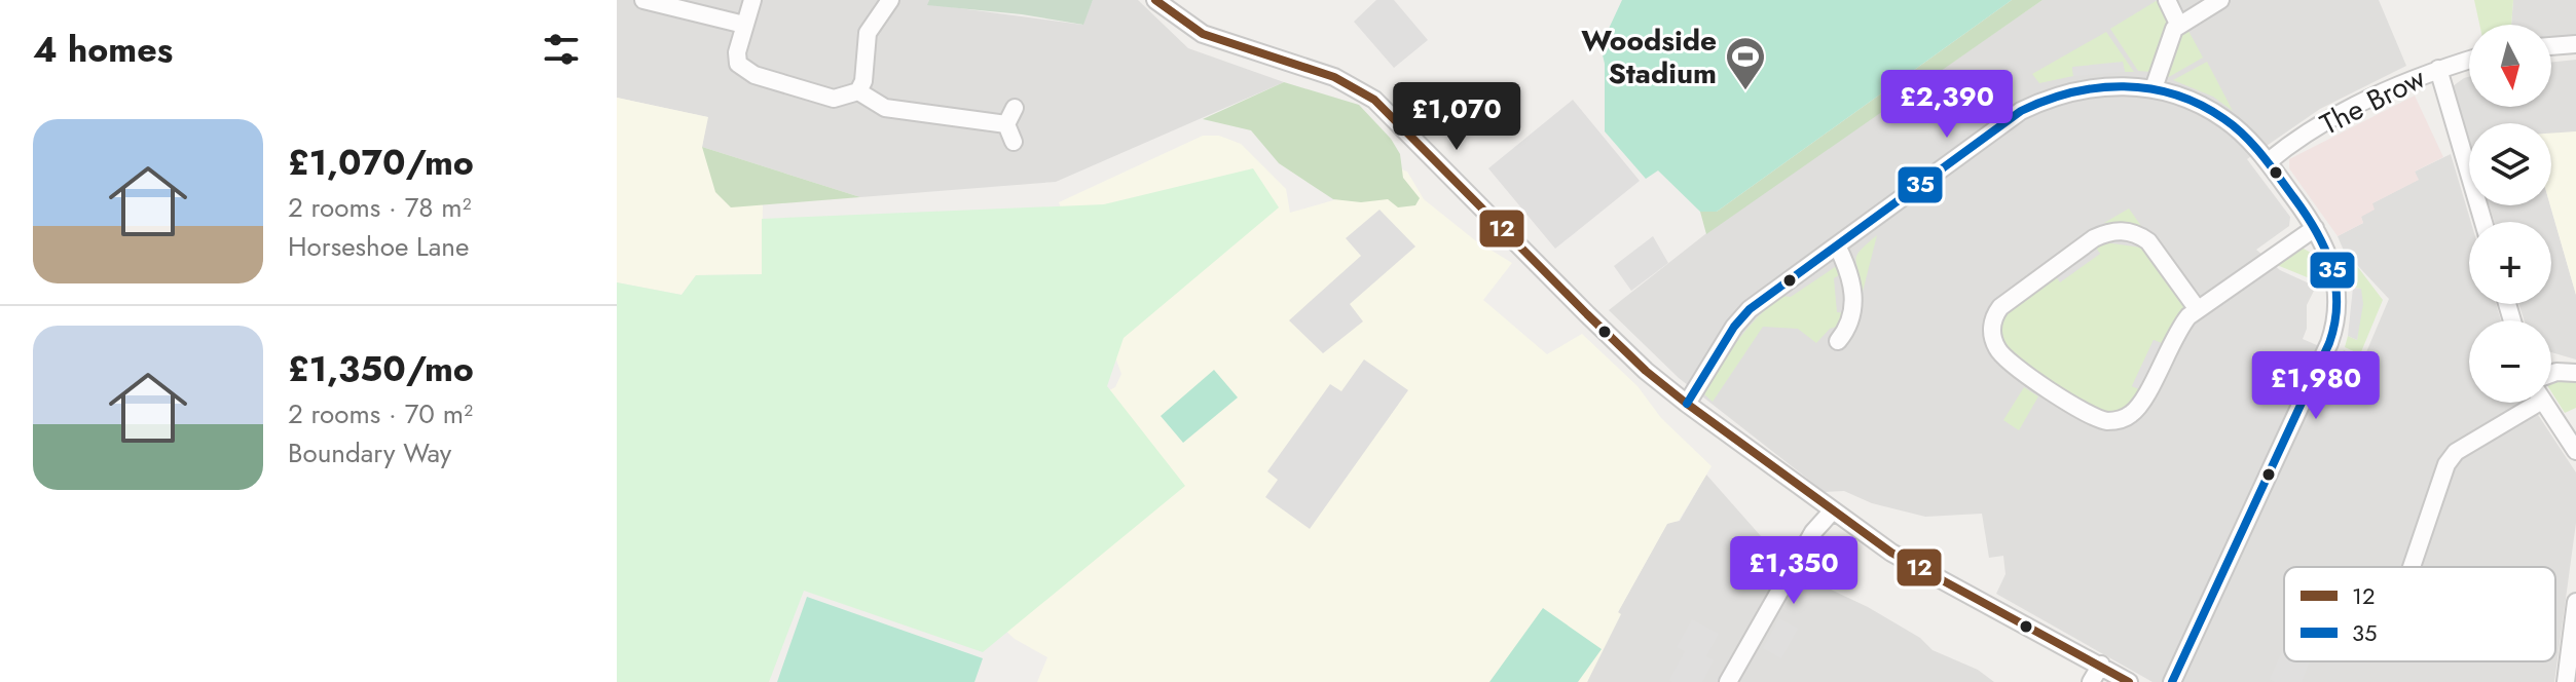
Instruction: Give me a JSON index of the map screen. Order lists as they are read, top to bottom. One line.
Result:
{"streets":{"street":["The Brow"]},"places":{"sports":["Woodside Stadium"]},"lines":["transit line 12","transit line 35"],"legend":["12","35"],"north":"bottom","page":{"heading":"4 homes","map_buttons":["+","−"],"price":["£2,390","£1,070","£1,980","£1,350"],"list":[{"name":"£1,070/mo","note":"2 rooms · 78 m² · Horseshoe Lane"},{"name":"£1,350/mo","note":"2 rooms · 70 m² · Boundary Way"}]}}
